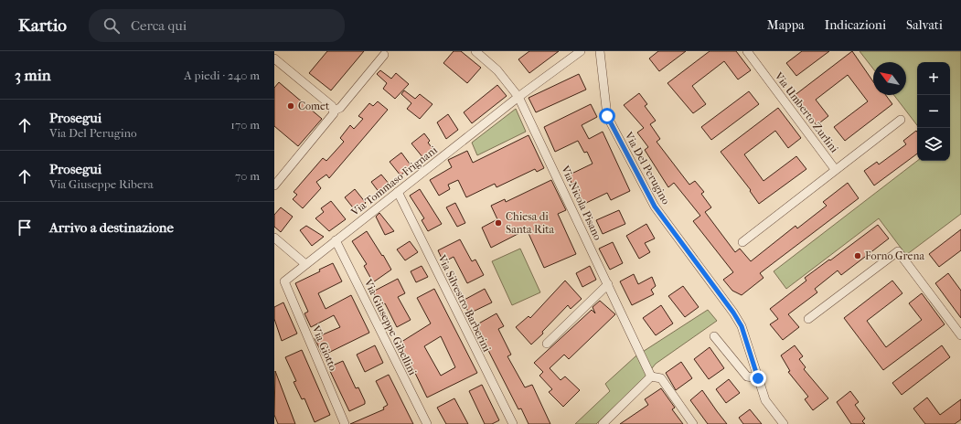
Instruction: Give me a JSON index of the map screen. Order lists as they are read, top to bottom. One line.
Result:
{"streets":{"street":["Via Umberto Zurlini","Via Del Perugino","Via Tommaso Frignani","Via Nicola Pisano","Via Silvestro Barberini","Via Giuseppe Gibellini","Via Giotto"]},"crossings":[["Via Tommaso Frignani","Via Nicola Pisano"],["Via Tommaso Frignani","Via Silvestro Barberini"],["Via Tommaso Frignani","Via Giuseppe Gibellini"],["Via Tommaso Frignani","Via Giotto"]],"places":["Comet","Chiesa di Santa Rita","Forno Grena"],"north":"top left","page":{"header":"Kartio","search":"Cerca qui","nav":["Mappa","Indicazioni","Salvati"],"heading":["3 min","A piedi · 240 m"],"map_buttons":["+","−"],"list":[["Prosegui","Via Del Perugino","170 m"],["Prosegui","Via Giuseppe Ribera","70 m"],"Arrivo a destinazione"]}}
